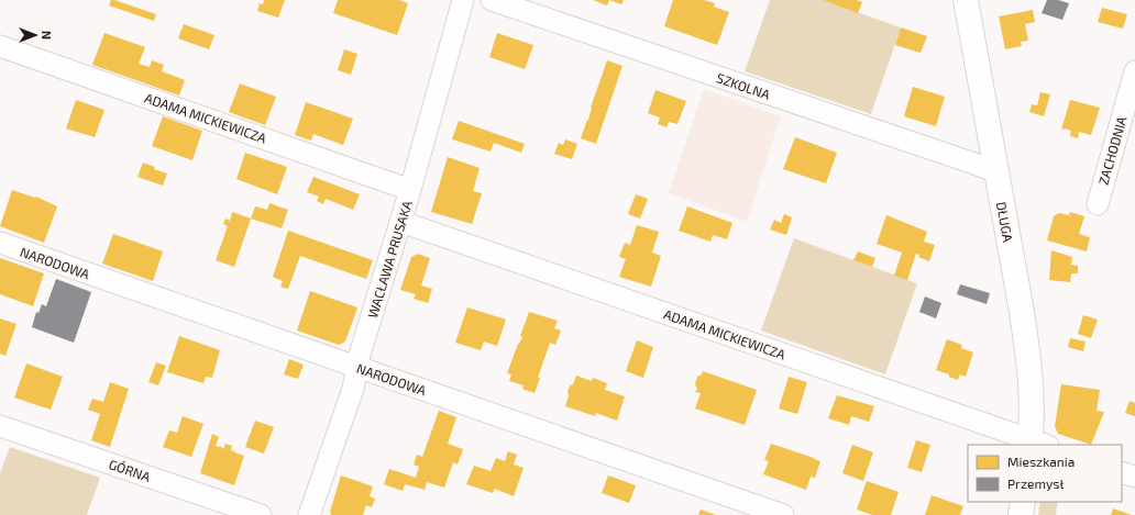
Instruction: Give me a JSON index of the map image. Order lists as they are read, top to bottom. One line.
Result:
{"streets":{"street":["SZKOLNA","ADAMA MICKIEWICZA","ZACHODNIA","DŁUGA","WACŁAWA PRUSAKA","NARODOWA","GÓRNA"]},"crossings":[["SZKOLNA","DŁUGA"],["ADAMA MICKIEWICZA","DŁUGA"],["ADAMA MICKIEWICZA","WACŁAWA PRUSAKA"],["WACŁAWA PRUSAKA","NARODOWA"]],"legend":["Mieszkania","Przemysł"],"north":"right"}
